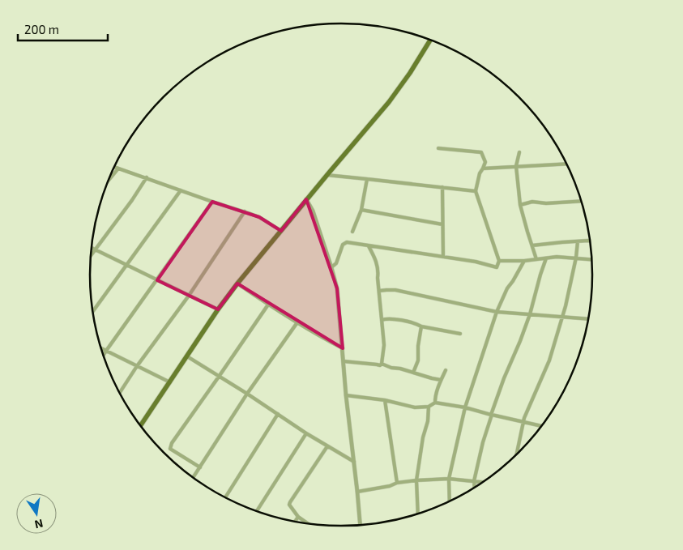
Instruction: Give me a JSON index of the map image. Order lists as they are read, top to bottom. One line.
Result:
{"scale_bar":"200 m","north":"bottom"}
